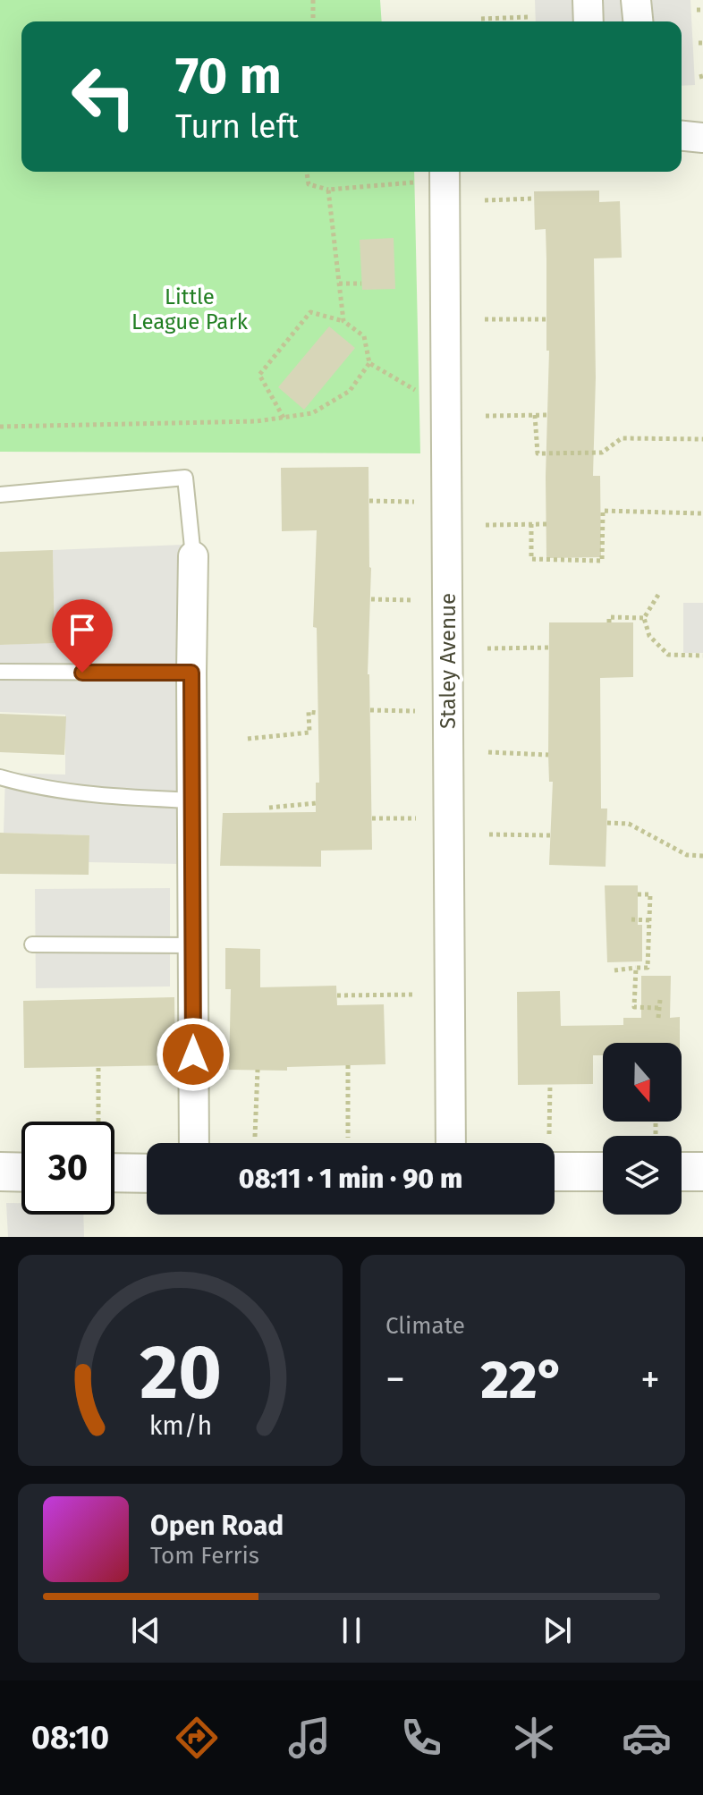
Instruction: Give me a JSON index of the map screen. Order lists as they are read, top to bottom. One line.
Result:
{"streets":{"street":["Staley Avenue"]},"parks":["Little League Park"],"north":"bottom","page":{"turn":["70 m","Turn left"],"limit":"30","trip":"08:11 · 1 min · 90 m","tile":"Climate","heat":["−","22°","+"],"song":["Open Road","Tom Ferris"],"tabs":"08:10","gauge":["20","km/h"]}}
